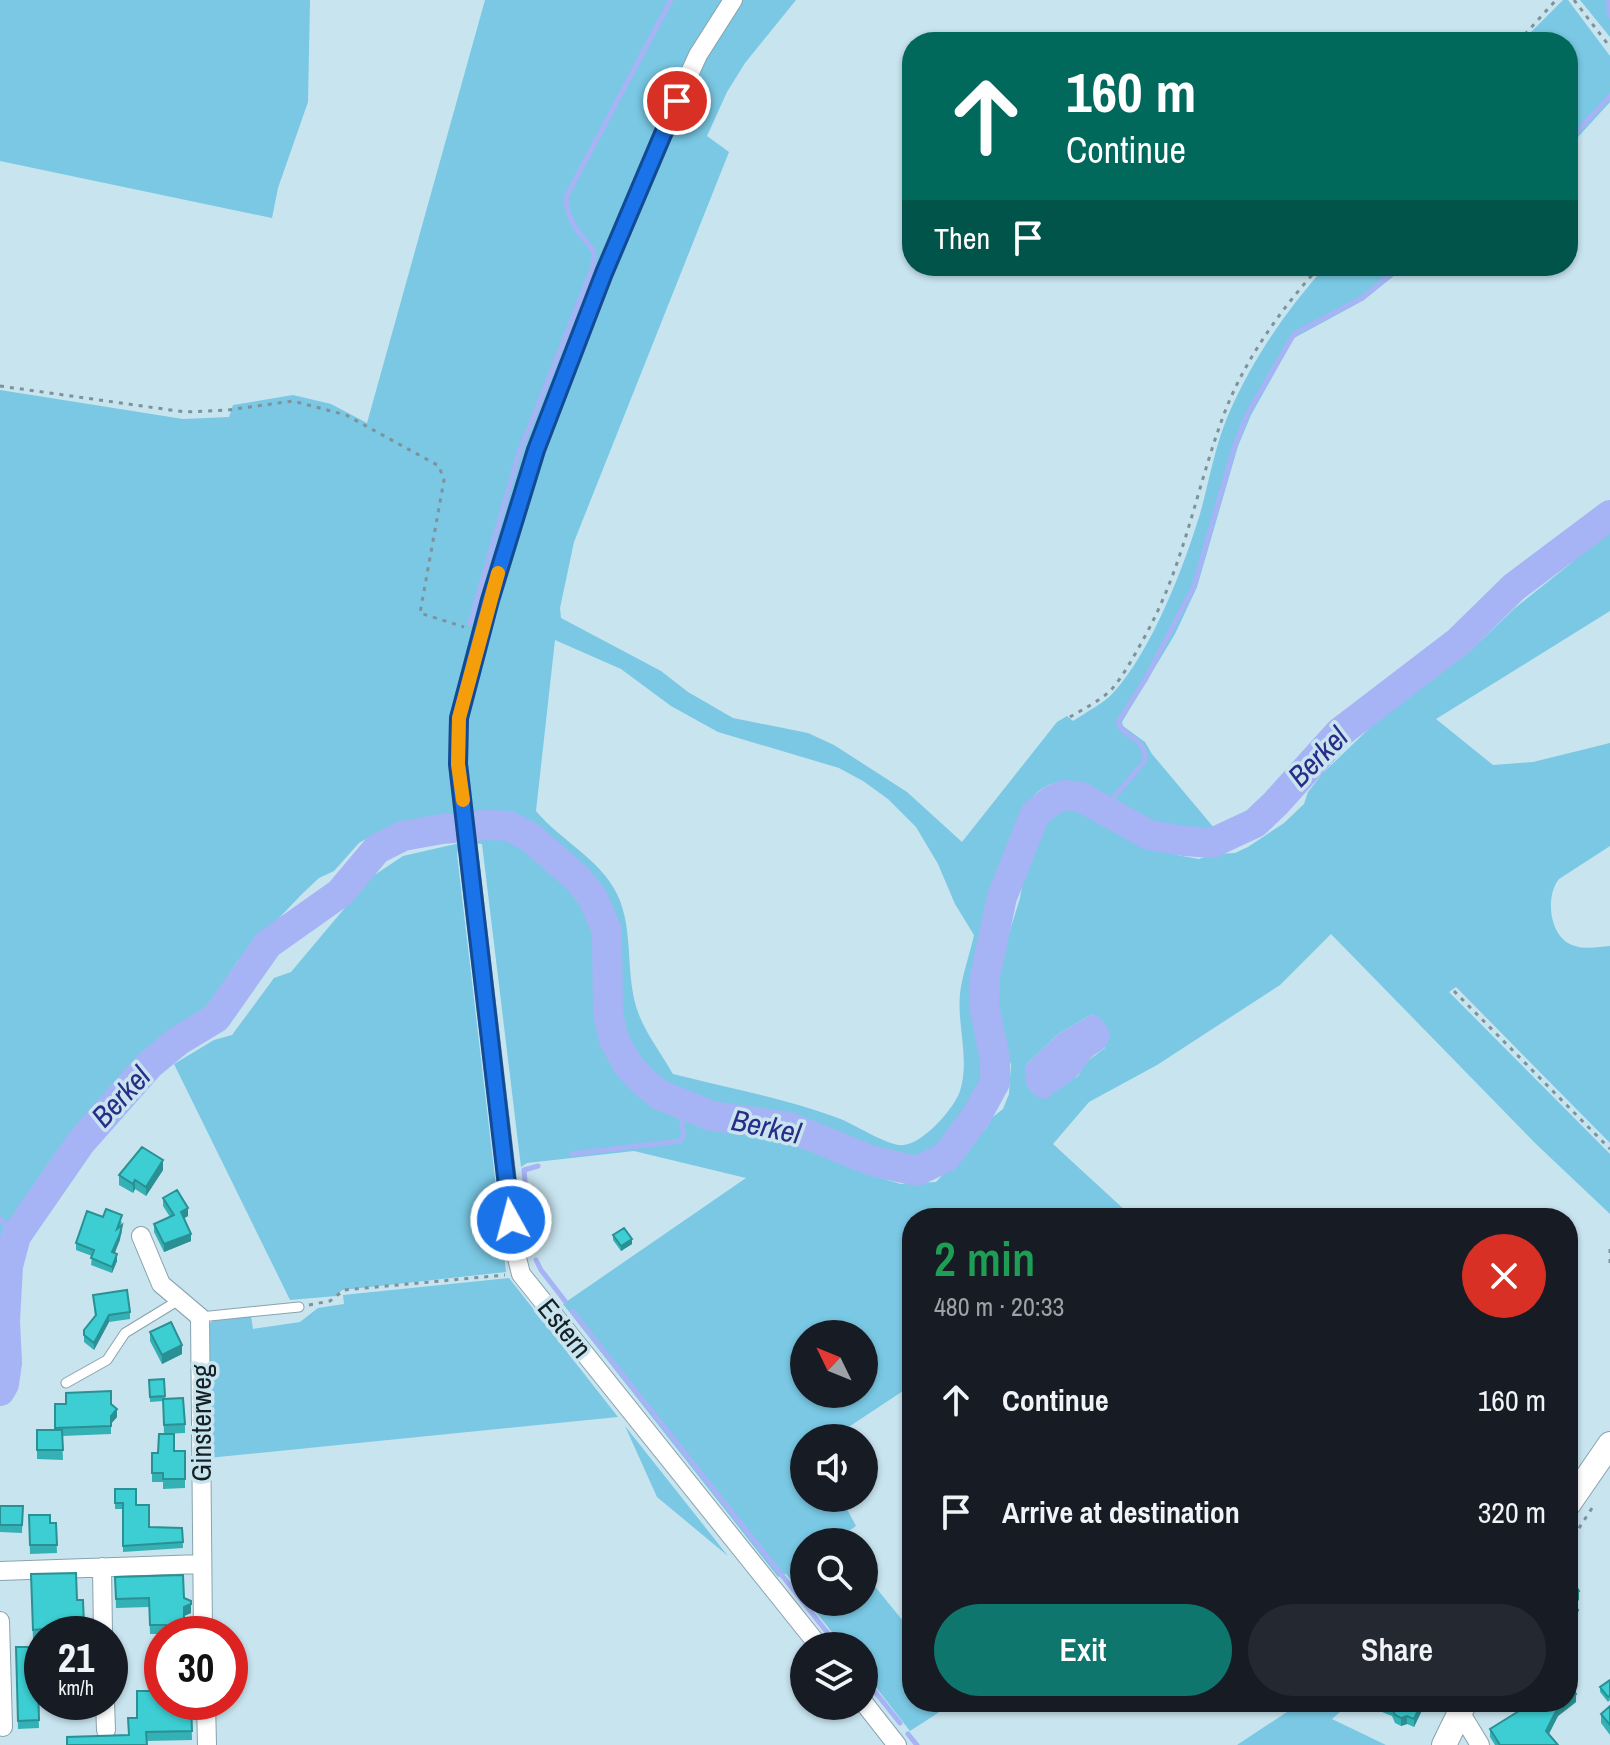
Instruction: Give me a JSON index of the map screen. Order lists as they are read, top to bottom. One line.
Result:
{"streets":{"street":["Estern","Ginsterweg"]},"water":["Berkel"],"north":"top left","page":{"turn":["160 m","Continue"],"then":"Then","heading":["2 min","480 m · 20:33"],"list":[{"name":"Continue","value":"160 m"},{"name":"Arrive at destination","value":"320 m"}],"buttons":["Exit","Share"],"speed":"21 km/h","limit":"30"}}
